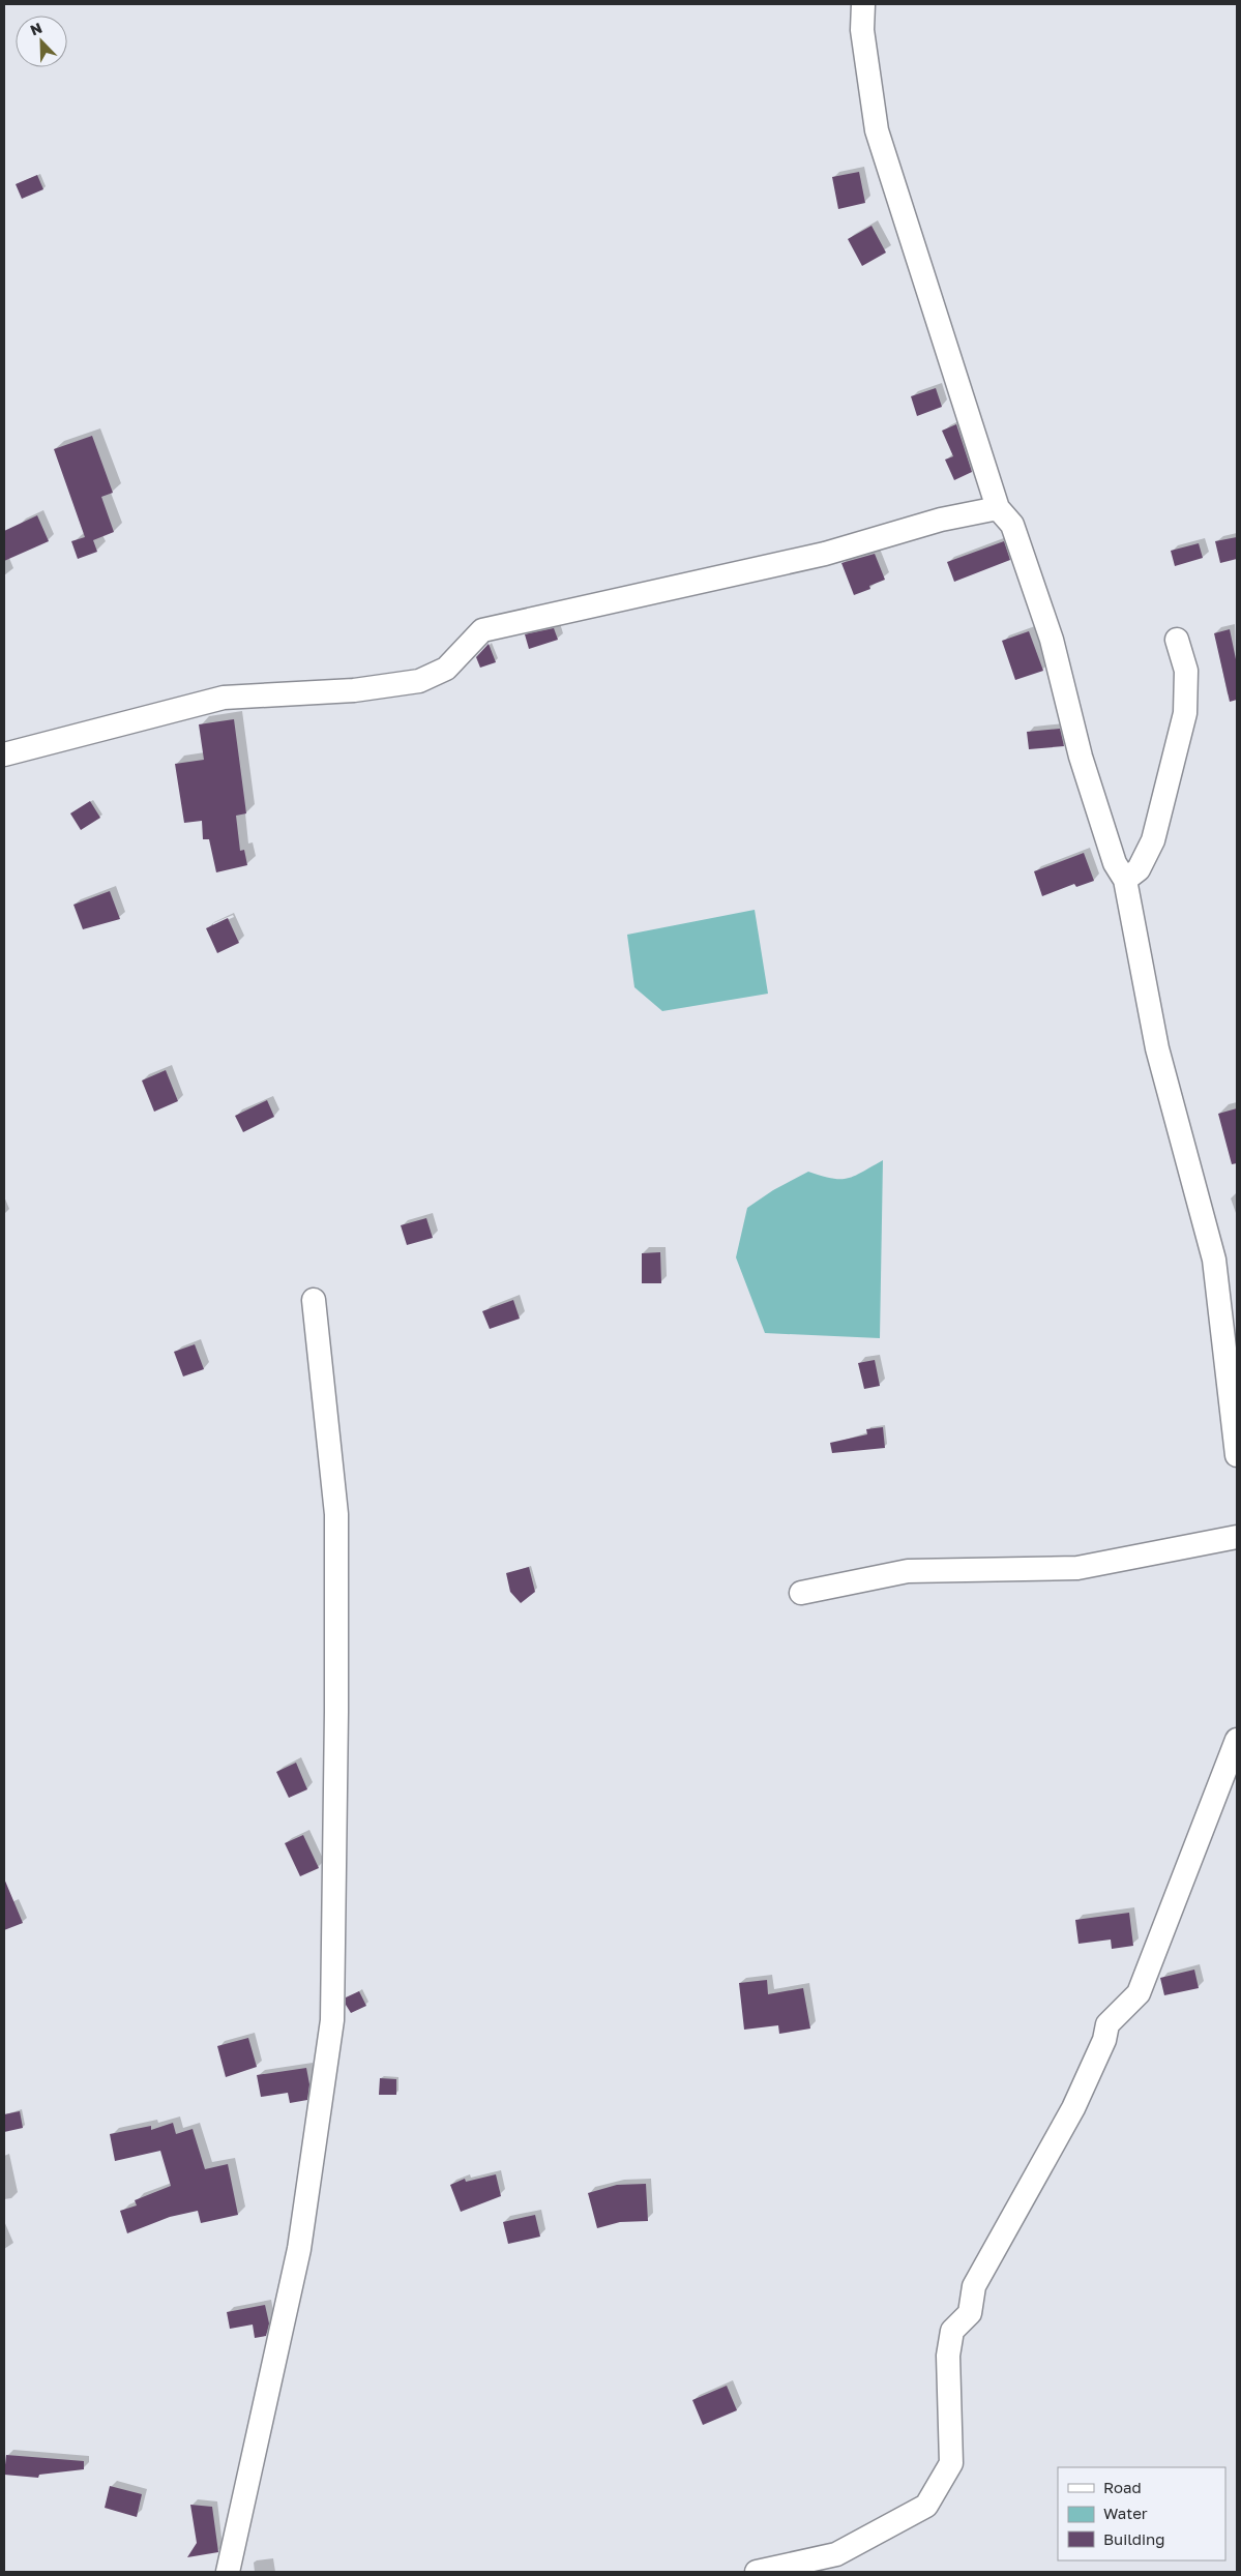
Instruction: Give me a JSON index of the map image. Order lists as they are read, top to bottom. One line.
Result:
{"legend":["Road","Water","Building"],"north":"top left"}
